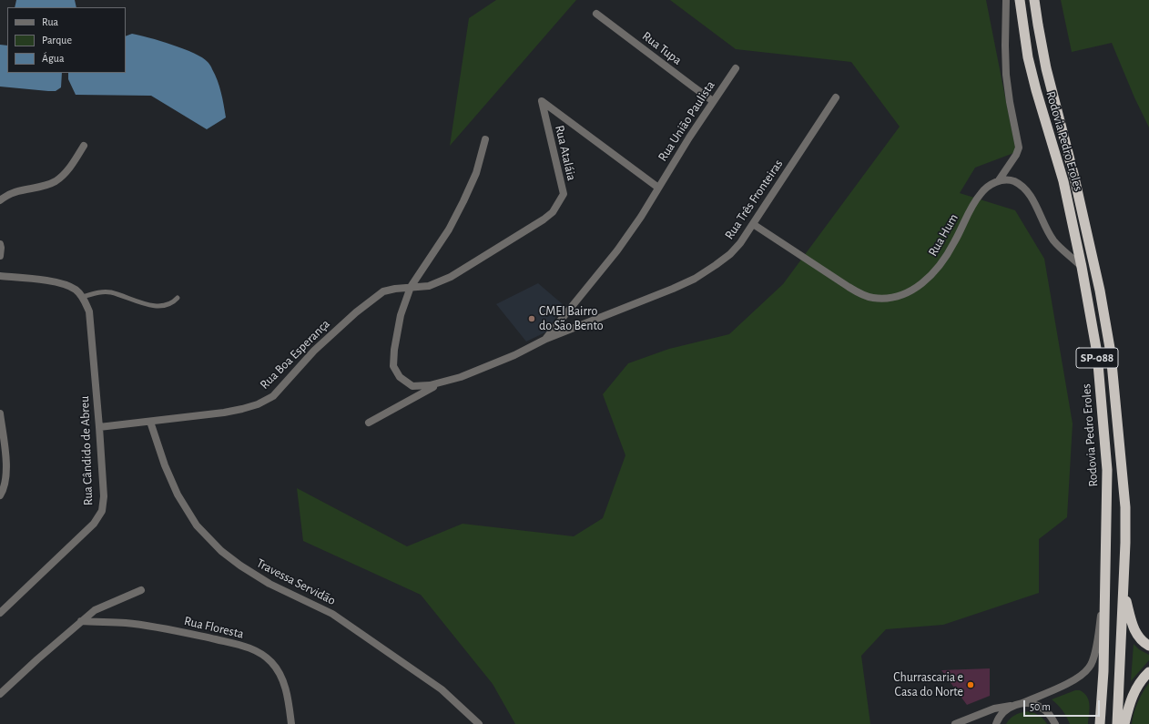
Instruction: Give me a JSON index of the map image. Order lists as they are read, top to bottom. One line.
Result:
{"streets":{"highway":["Rodovia Pedro Eroles","SP-088"],"street":["Rua Tupa","Rua União Paulista","Rua Ataláia","Rua Três Fronteiras","Rua Hum","Rua Boa Esperança","Rua Cândido de Abreu","Travessa Servidão","Rua Floresta"]},"crossings":[["Rua Tupa","Rua União Paulista"],["Rua União Paulista","Rua Ataláia"],["Rua União Paulista","Rua Três Fronteiras"],["Rua Ataláia","Rua Três Fronteiras"],["Rua Ataláia","Rua Boa Esperança"],["Rua Três Fronteiras","Rua Hum"],["Rua Três Fronteiras","Rua Boa Esperança"],["Rua Boa Esperança","Rua Cândido de Abreu"],["Rua Boa Esperança","Travessa Servidão"]],"places":["CMEI Bairro do São Bento","Churrascaria e Casa do Norte"],"legend":["Rua","Parque","Água"],"scale_bar":"50 m"}
